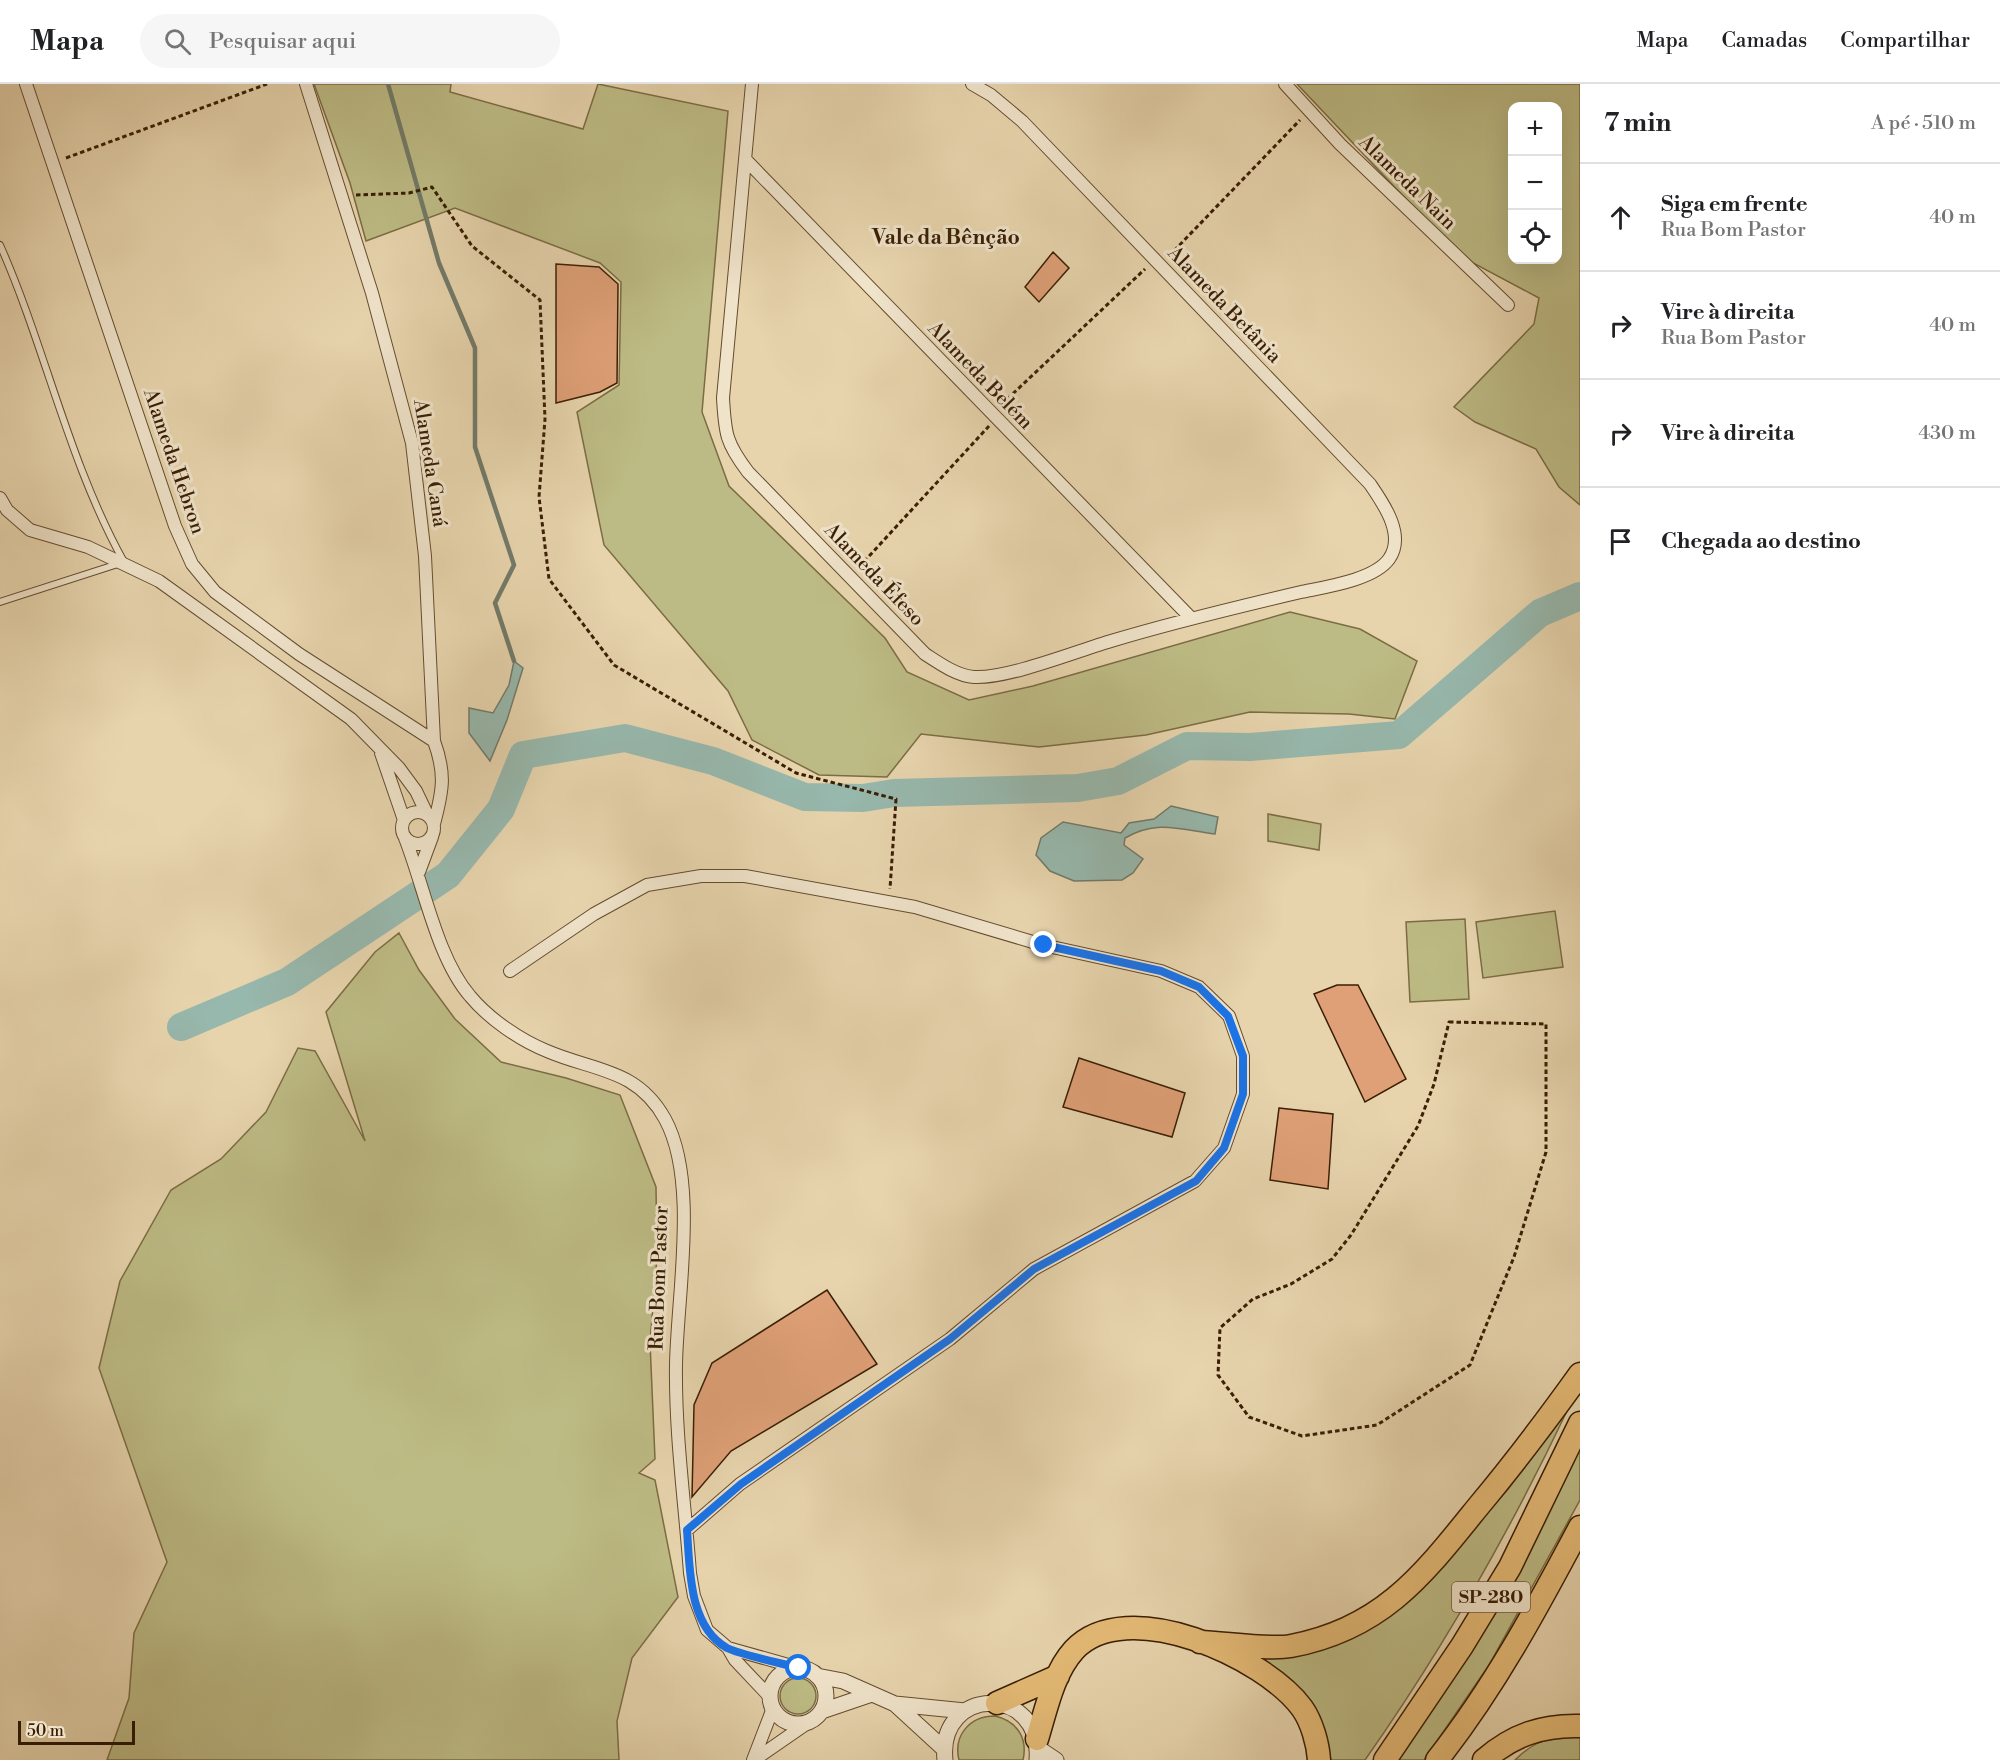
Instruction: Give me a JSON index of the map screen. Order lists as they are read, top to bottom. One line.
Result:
{"streets":{"highway":["SP-280"],"street":["Alameda Nain","Alameda Betânia","Alameda Belém","Alameda Hebron","Alameda Caná","Alameda Éfeso","Rua Bom Pastor"]},"crossings":[["Alameda Betânia","Alameda Éfeso"],["Alameda Belém","Alameda Éfeso"],["Alameda Hebron","Alameda Caná"]],"districts":["Vale da Bênção"],"scale_bar":"50 m","page":{"header":"Mapa","search":"Pesquisar aqui","nav":["Mapa","Camadas","Compartilhar"],"heading":["7 min","A pé · 510 m"],"map_buttons":["+","−"],"list":[["Siga em frente","Rua Bom Pastor","40 m"],["Vire à direita","Rua Bom Pastor","40 m"],["Vire à direita","430 m"],"Chegada ao destino"],"scale":"50 m"}}
